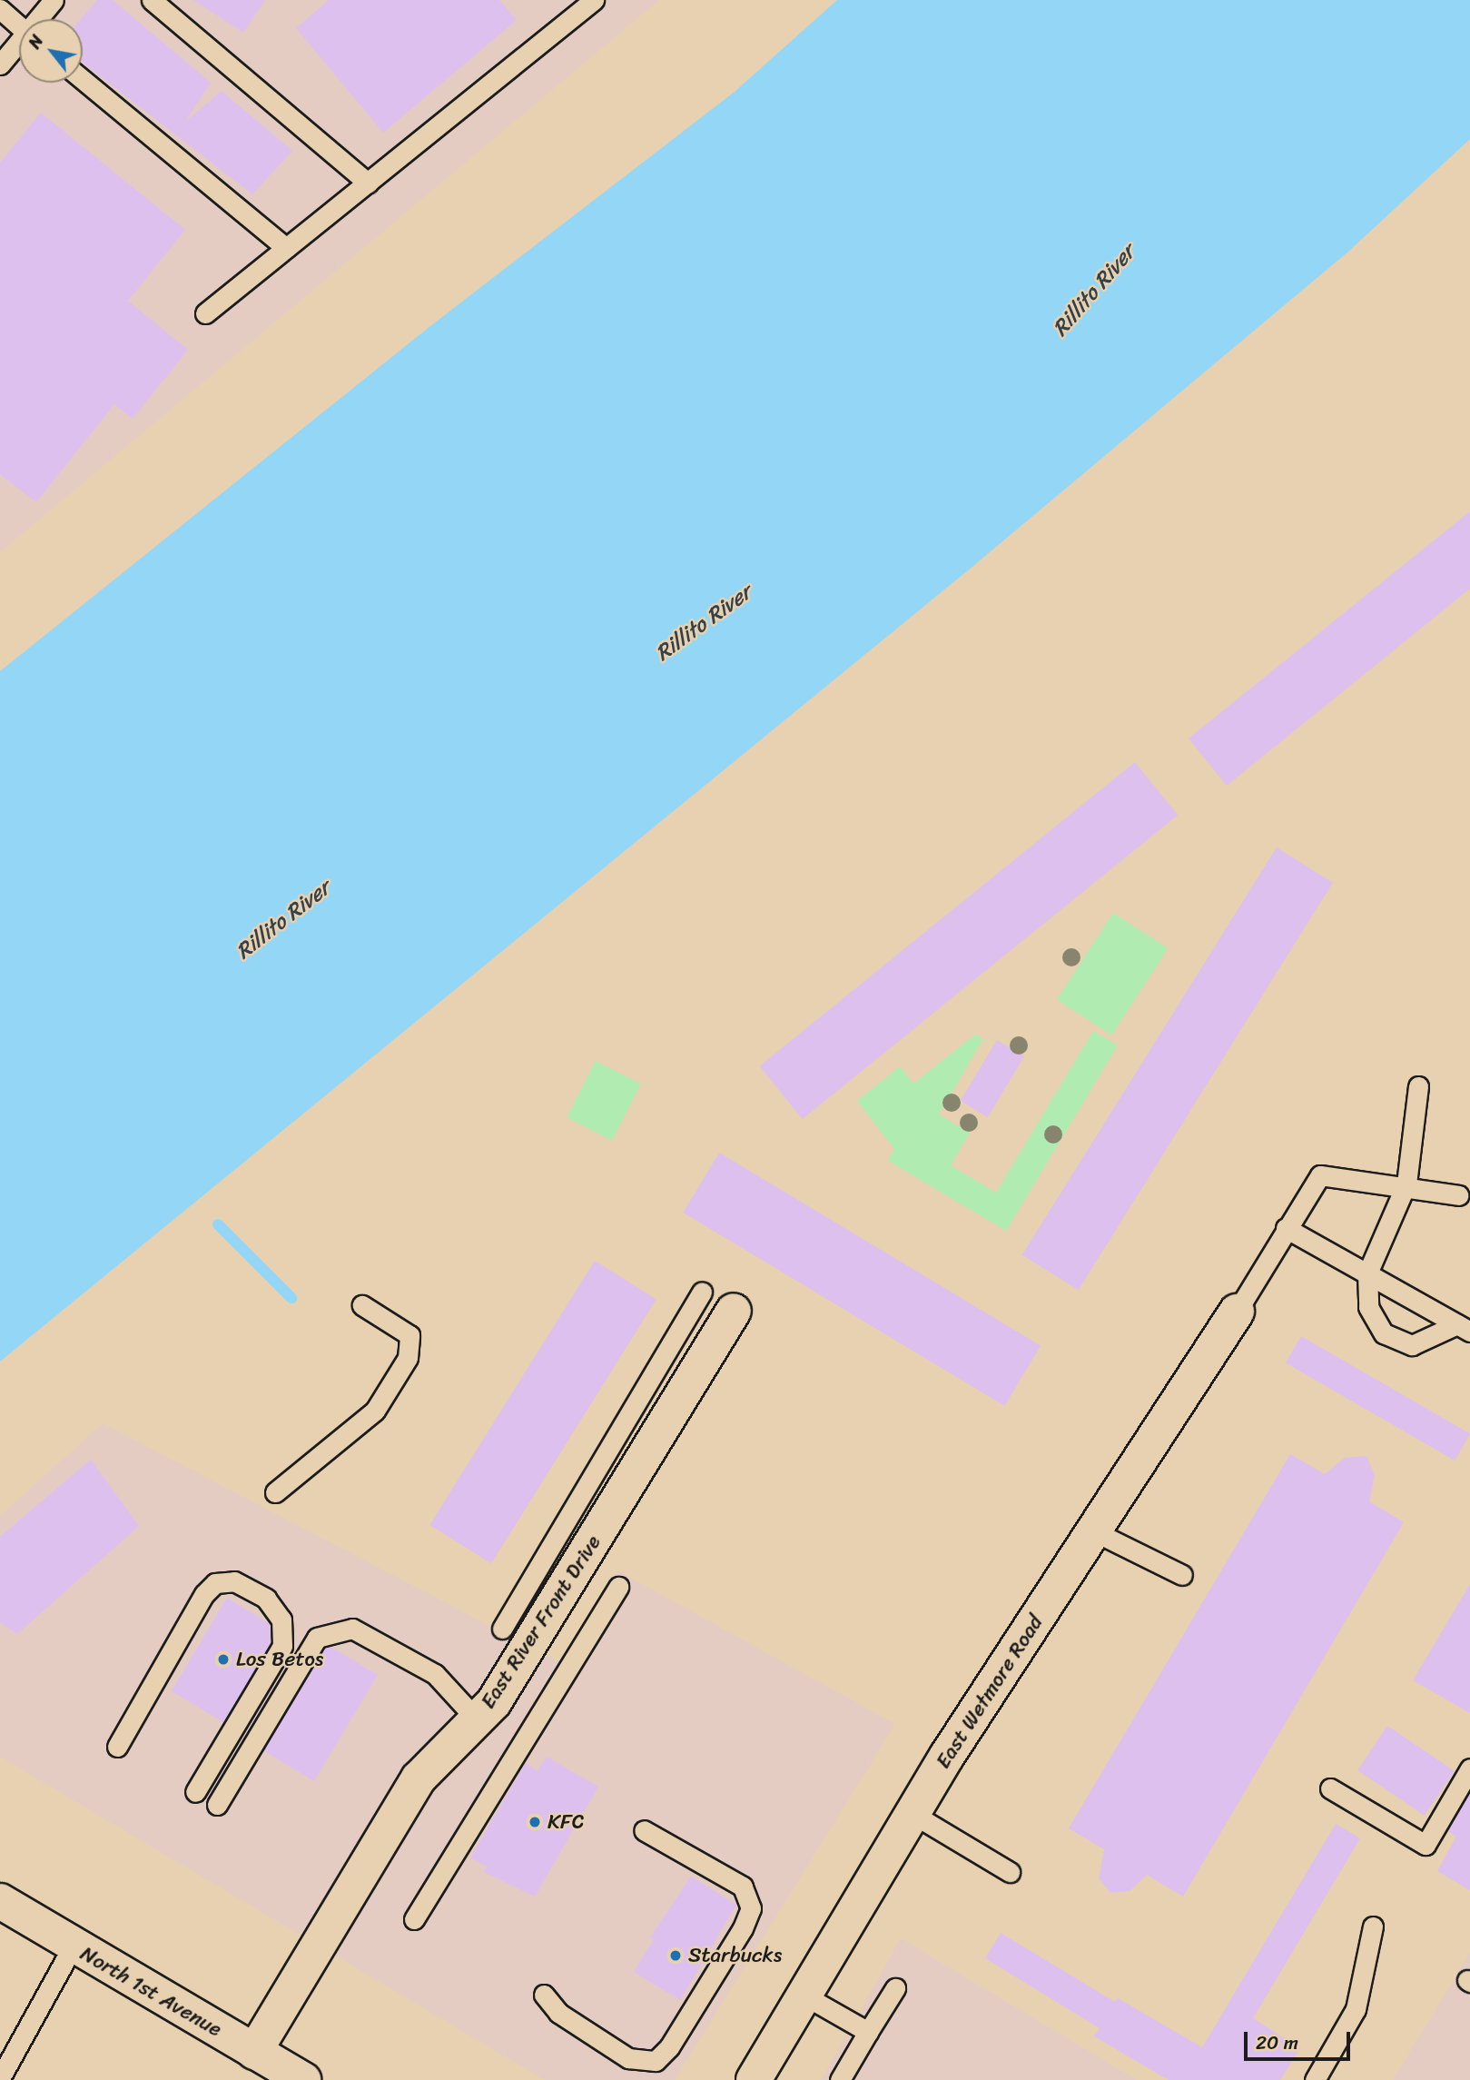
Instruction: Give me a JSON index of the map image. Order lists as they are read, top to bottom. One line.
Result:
{"streets":{"street":["East River Front Drive","East Wetmore Road","North 1st Avenue"]},"crossings":[["East River Front Drive","North 1st Avenue"]],"water":["Rillito River"],"places":["Los Betos","KFC","Starbucks"],"scale_bar":"20 m","north":"top left"}
